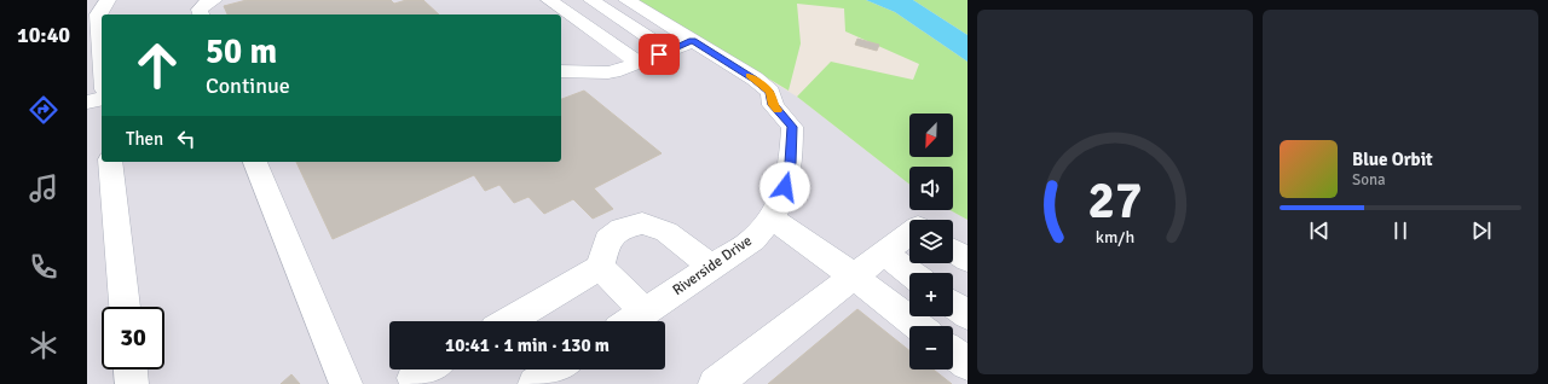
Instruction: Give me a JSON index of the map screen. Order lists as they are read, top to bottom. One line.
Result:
{"streets":{"street":["Riverside Drive"]},"north":"bottom left","page":{"tabs":"10:40","turn":["50 m","Continue"],"map_buttons":["+","−"],"then":"Then","song":["Blue Orbit","Sona"],"limit":"30","trip":"10:41 · 1 min · 130 m","gauge":["27","km/h"]}}
